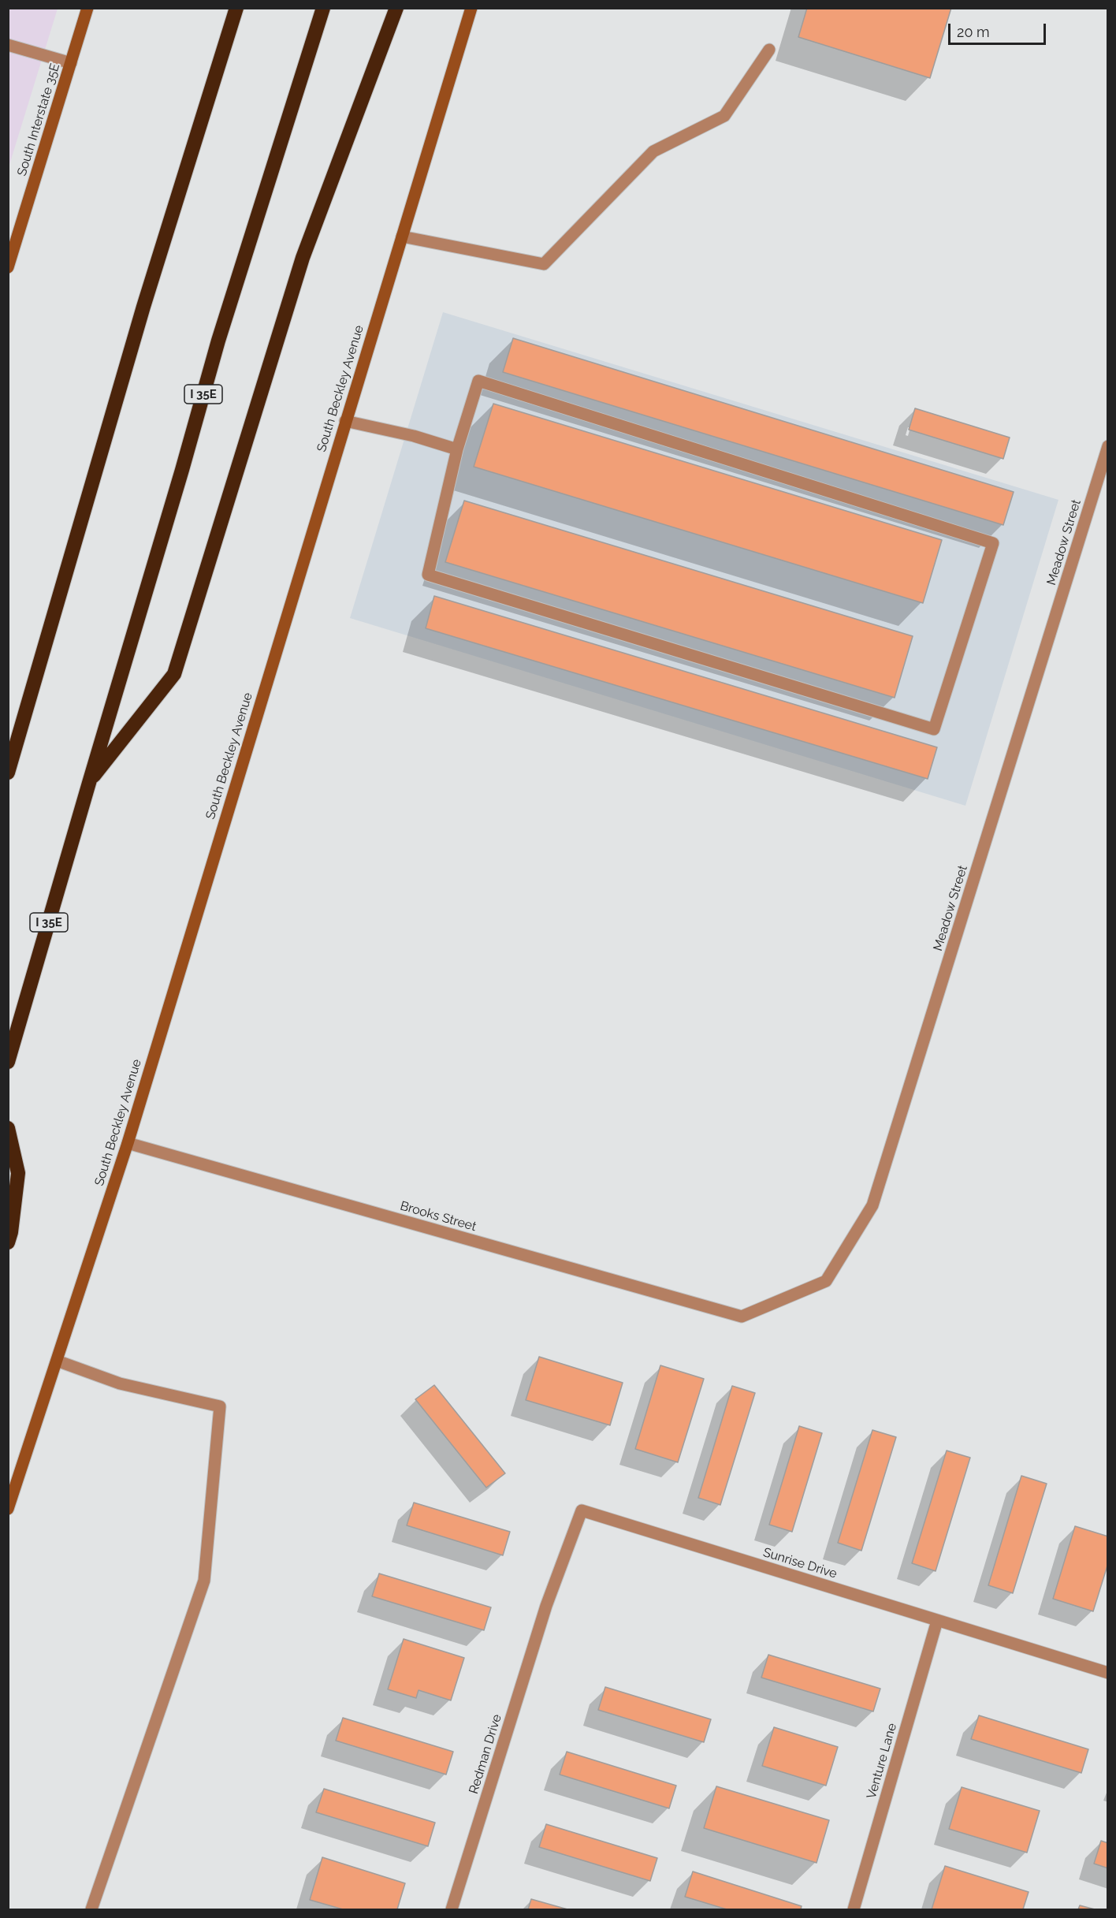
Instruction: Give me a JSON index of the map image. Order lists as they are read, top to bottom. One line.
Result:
{"streets":{"highway":["I 35E"],"main road":["South Interstate 35E","South Beckley Avenue"],"street":["Meadow Street","Brooks Street","Sunrise Drive","Redman Drive","Venture Lane"]},"crossings":[["South Beckley Avenue","Brooks Street"],["Meadow Street","Brooks Street"],["Sunrise Drive","Redman Drive"],["Sunrise Drive","Venture Lane"]],"scale_bar":"20 m"}
